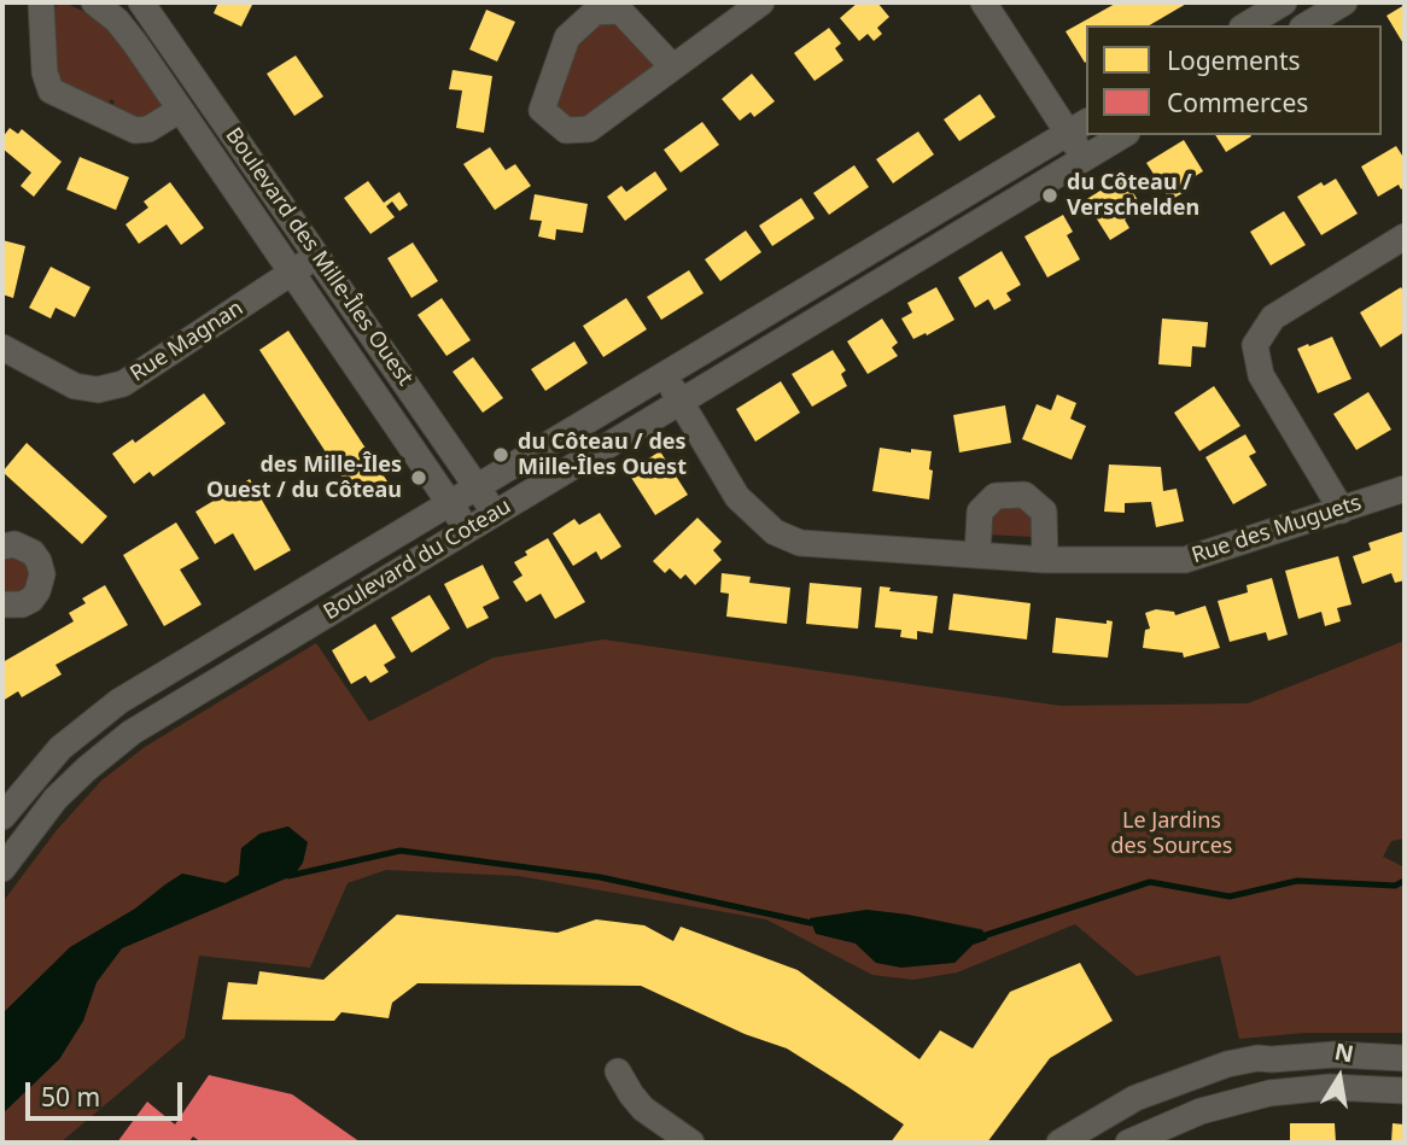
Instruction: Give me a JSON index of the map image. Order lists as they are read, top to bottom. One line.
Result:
{"streets":{"street":["Boulevard des Mille-Îles Ouest","Rue Magnan","Rue des Muguets","Boulevard du Coteau"]},"crossings":[["Boulevard des Mille-Îles Ouest","Rue Magnan"],["Boulevard des Mille-Îles Ouest","Boulevard du Coteau"],["Rue des Muguets","Boulevard du Coteau"]],"parks":["Le Jardins des Sources"],"places":["du Côteau / Verschelden","du Côteau / des Mille-Îles Ouest","des Mille-Îles Ouest / du Côteau"],"legend":["Logements","Commerces"],"scale_bar":"50 m","north":"top"}
